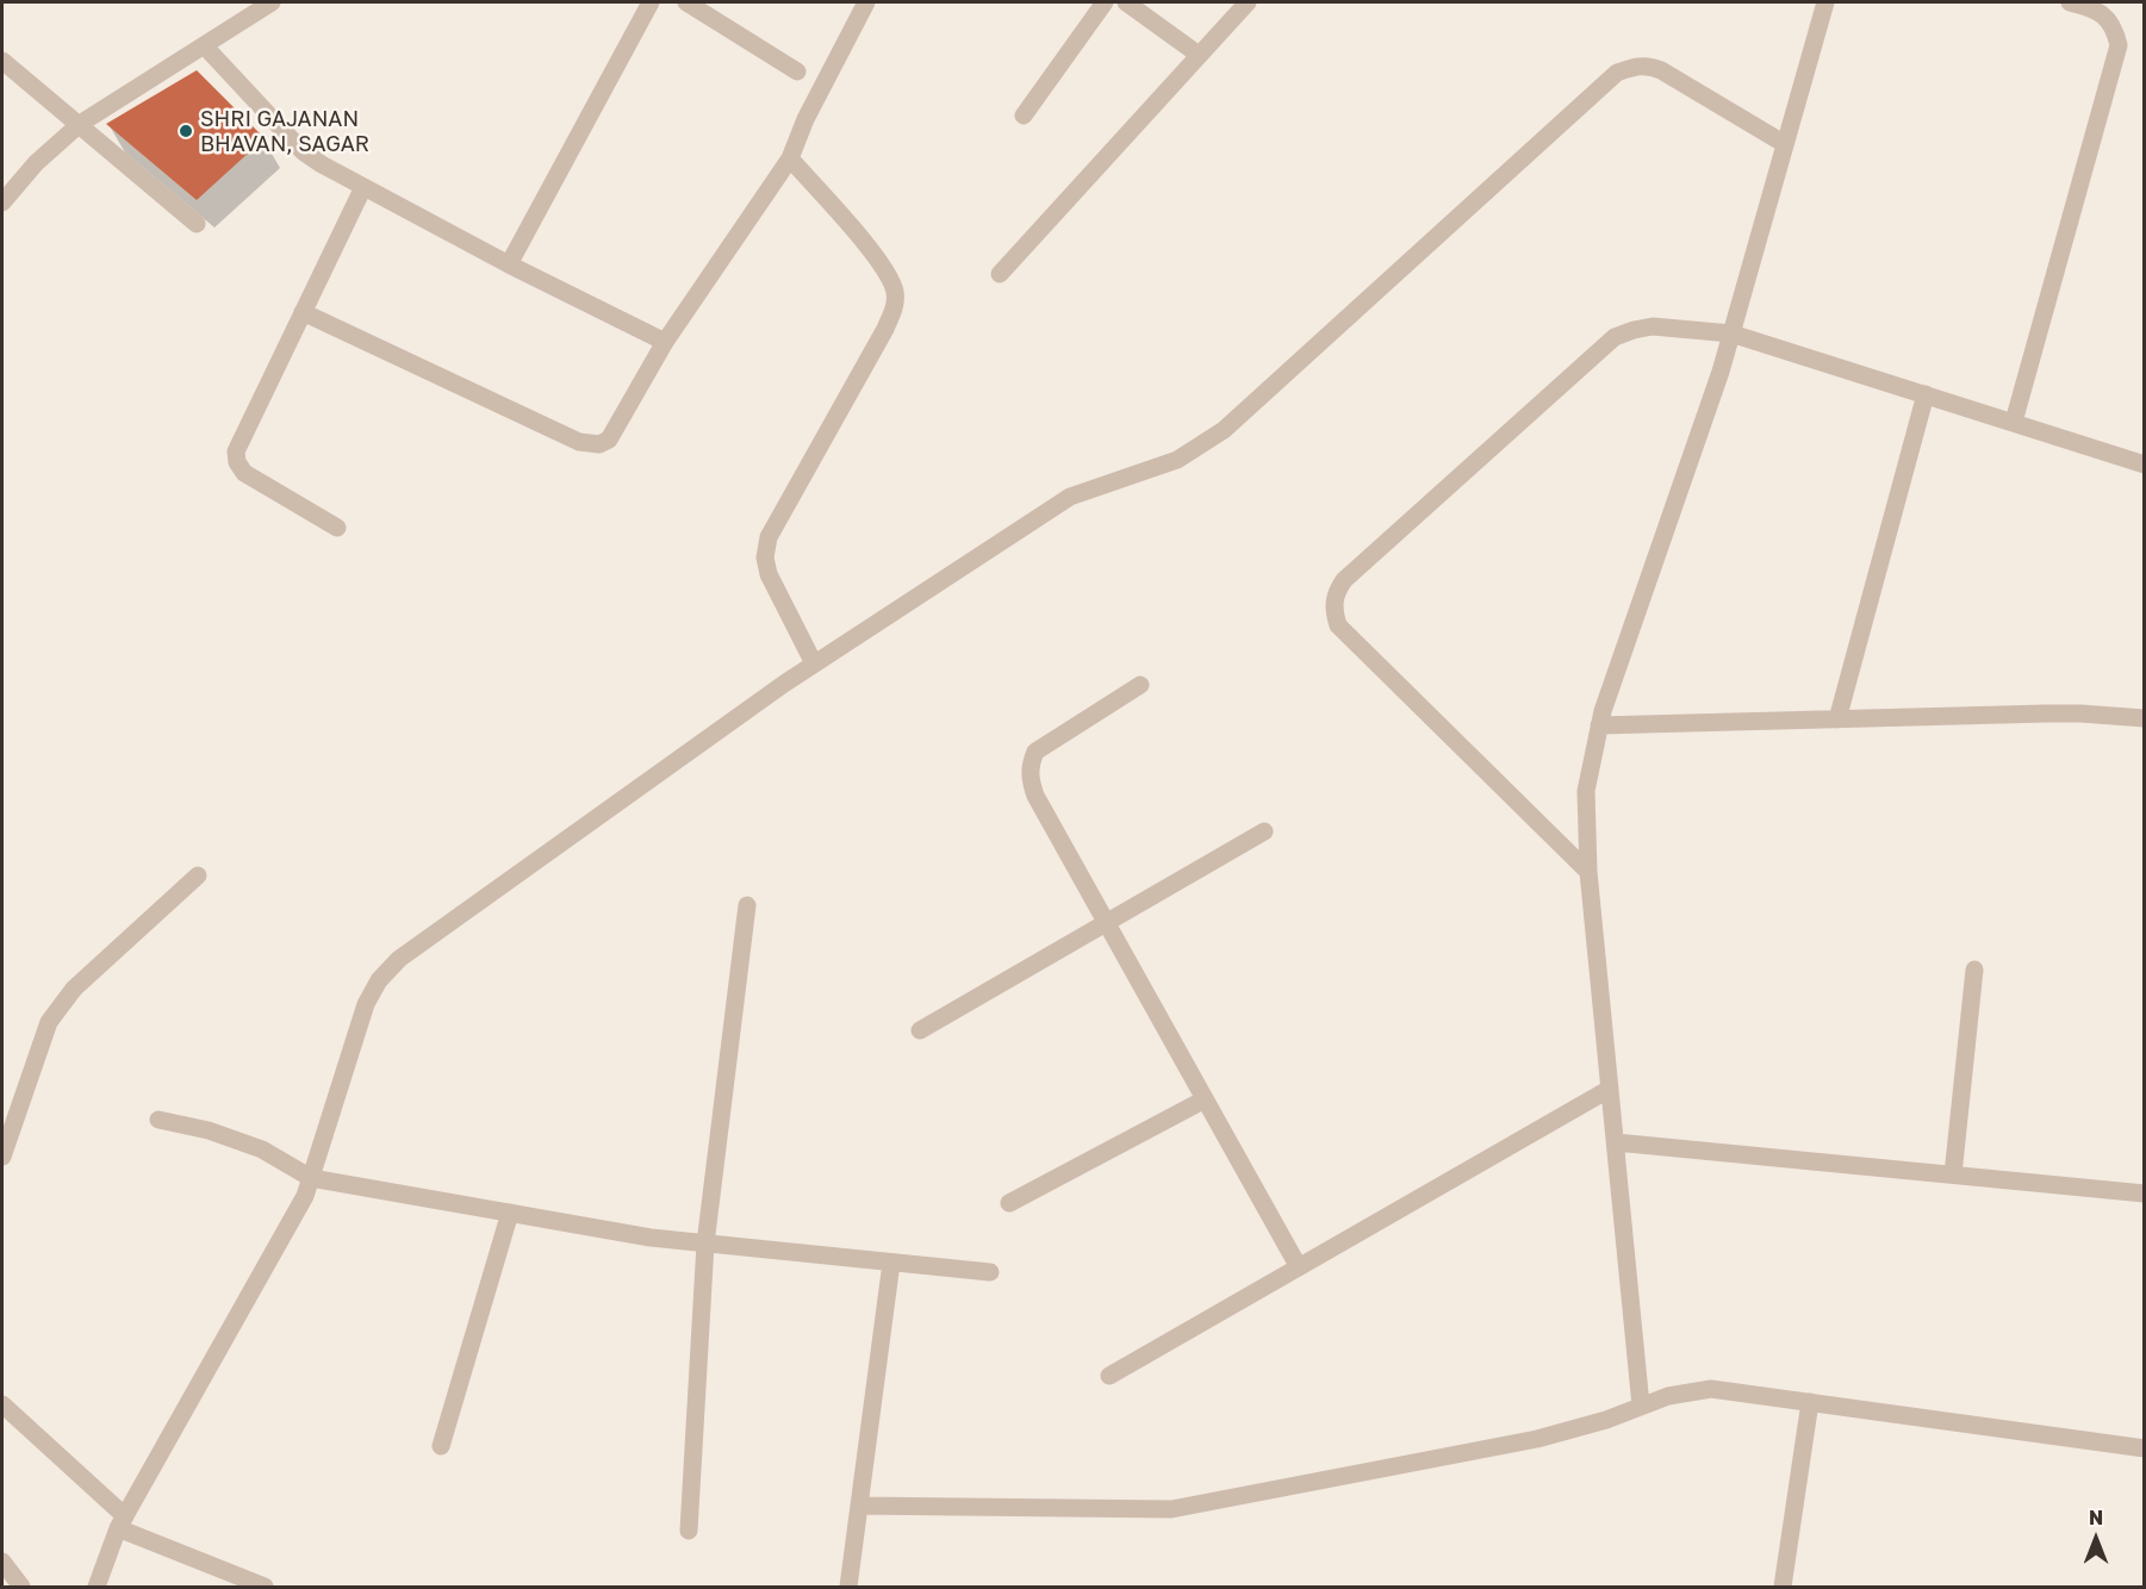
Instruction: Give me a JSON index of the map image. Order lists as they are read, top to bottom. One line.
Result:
{"places":["SHRI GAJANAN BHAVAN, SAGAR"],"north":"top"}
